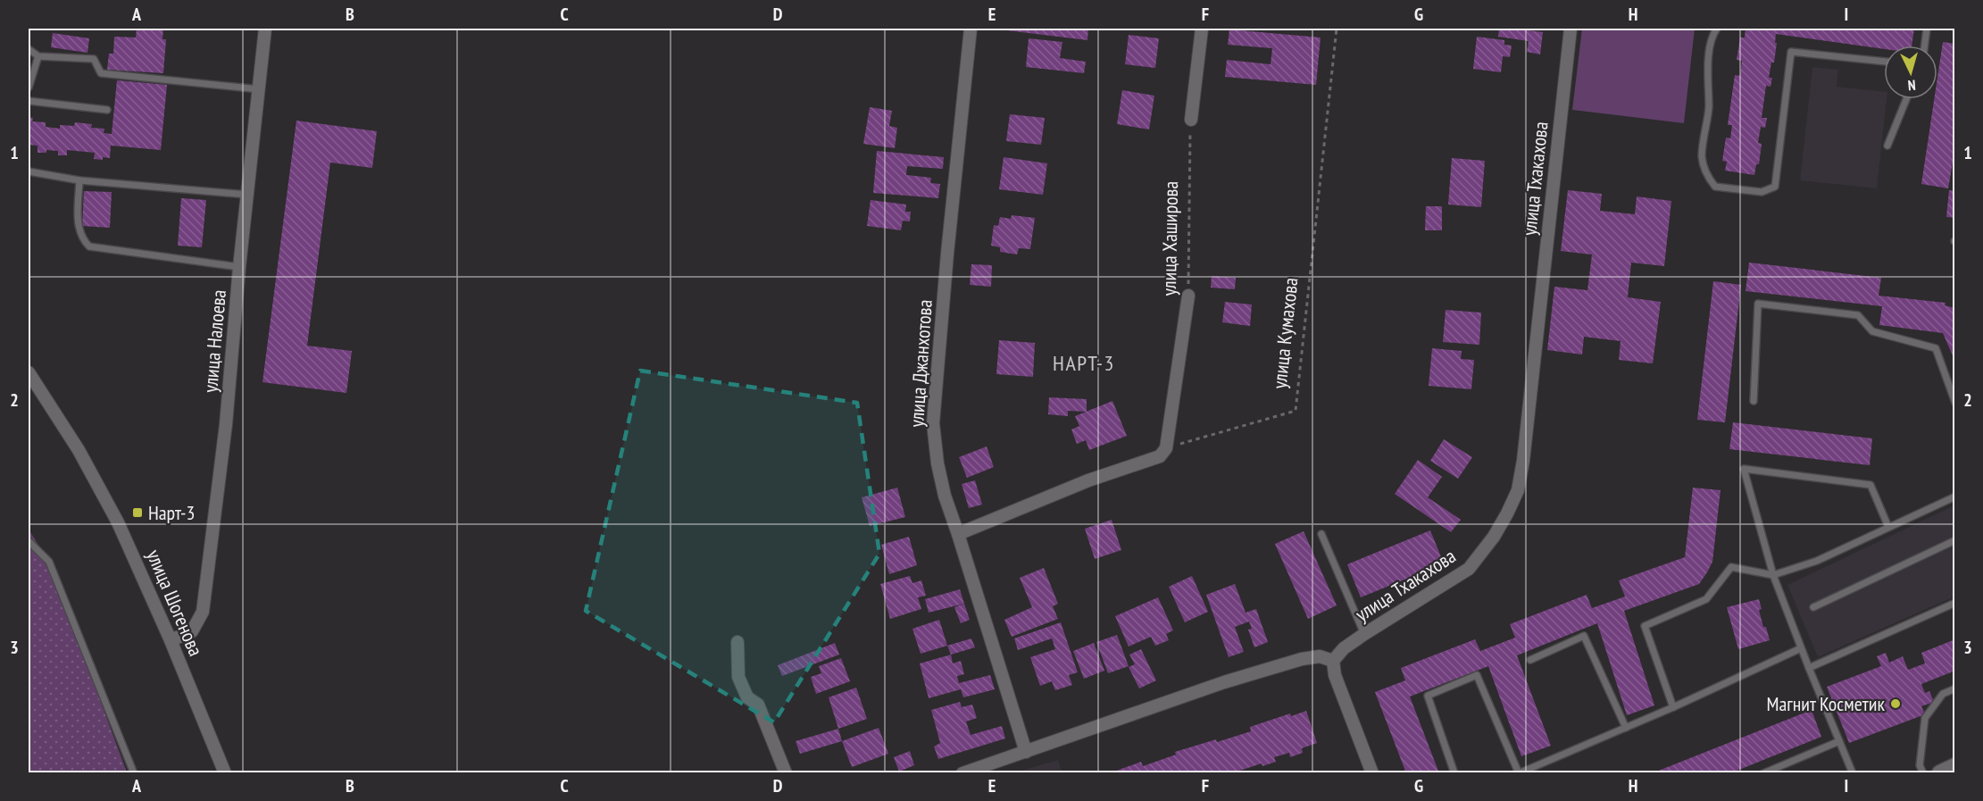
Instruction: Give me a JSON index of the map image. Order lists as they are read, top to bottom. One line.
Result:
{"streets":{"street":["улица Тхакахова","улица Хаширова","улица Налоева","улица Джанхотова","улица Шогенова"],"path":["улица Кумахова"]},"crossings":[["улица Хаширова","улица Кумахова"],["улица Налоева","улица Шогенова"]],"districts":["НАРТ-3"],"places":{"transit":["Нарт-3"],"other":["Магнит Косметик"]},"north":"bottom","grid":{"columns":["A","B","C","D","E","F","G","H","I"],"rows":["1","2","3"]}}
